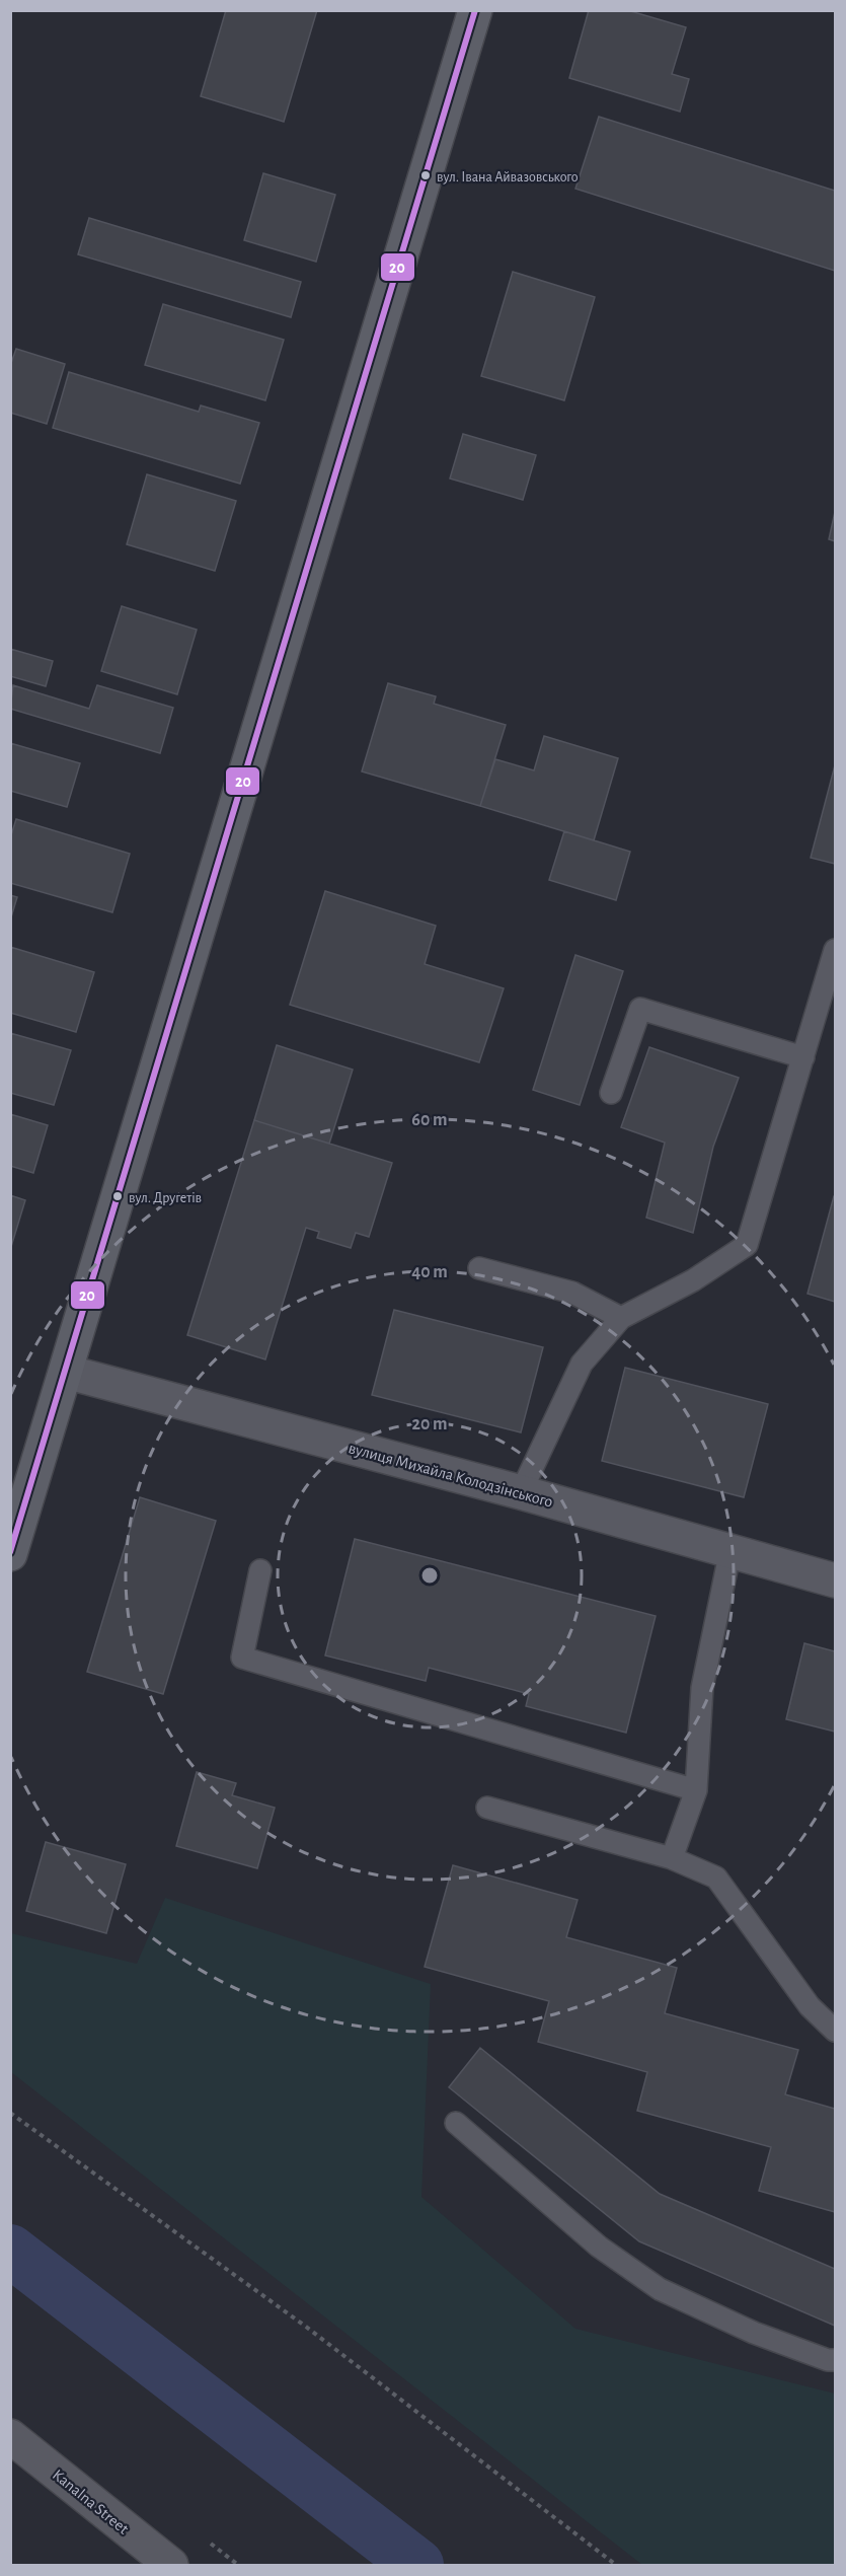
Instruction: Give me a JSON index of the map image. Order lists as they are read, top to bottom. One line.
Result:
{"streets":{"street":["вулиця Михайла Колодзінського","Kanalna Street"]},"places":["вул. Івана Айвазовського","вул. Другетів"],"lines":["transit line 20"],"rings":["60 m","40 m","20 m"]}
